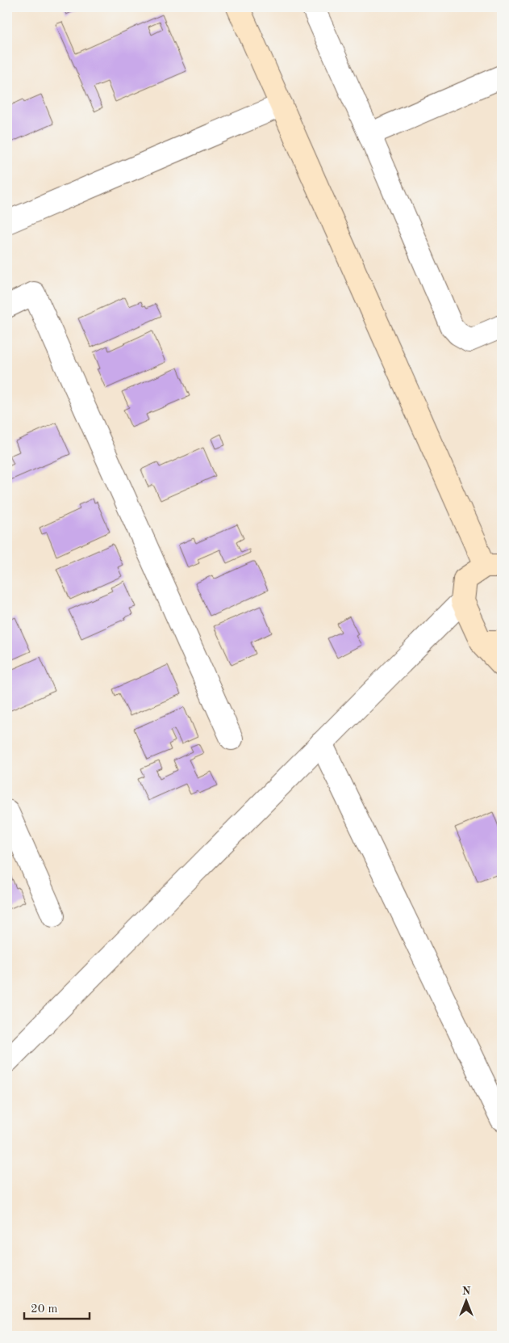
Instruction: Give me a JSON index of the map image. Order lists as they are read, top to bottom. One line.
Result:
{"scale_bar":"20 m","north":"top"}
